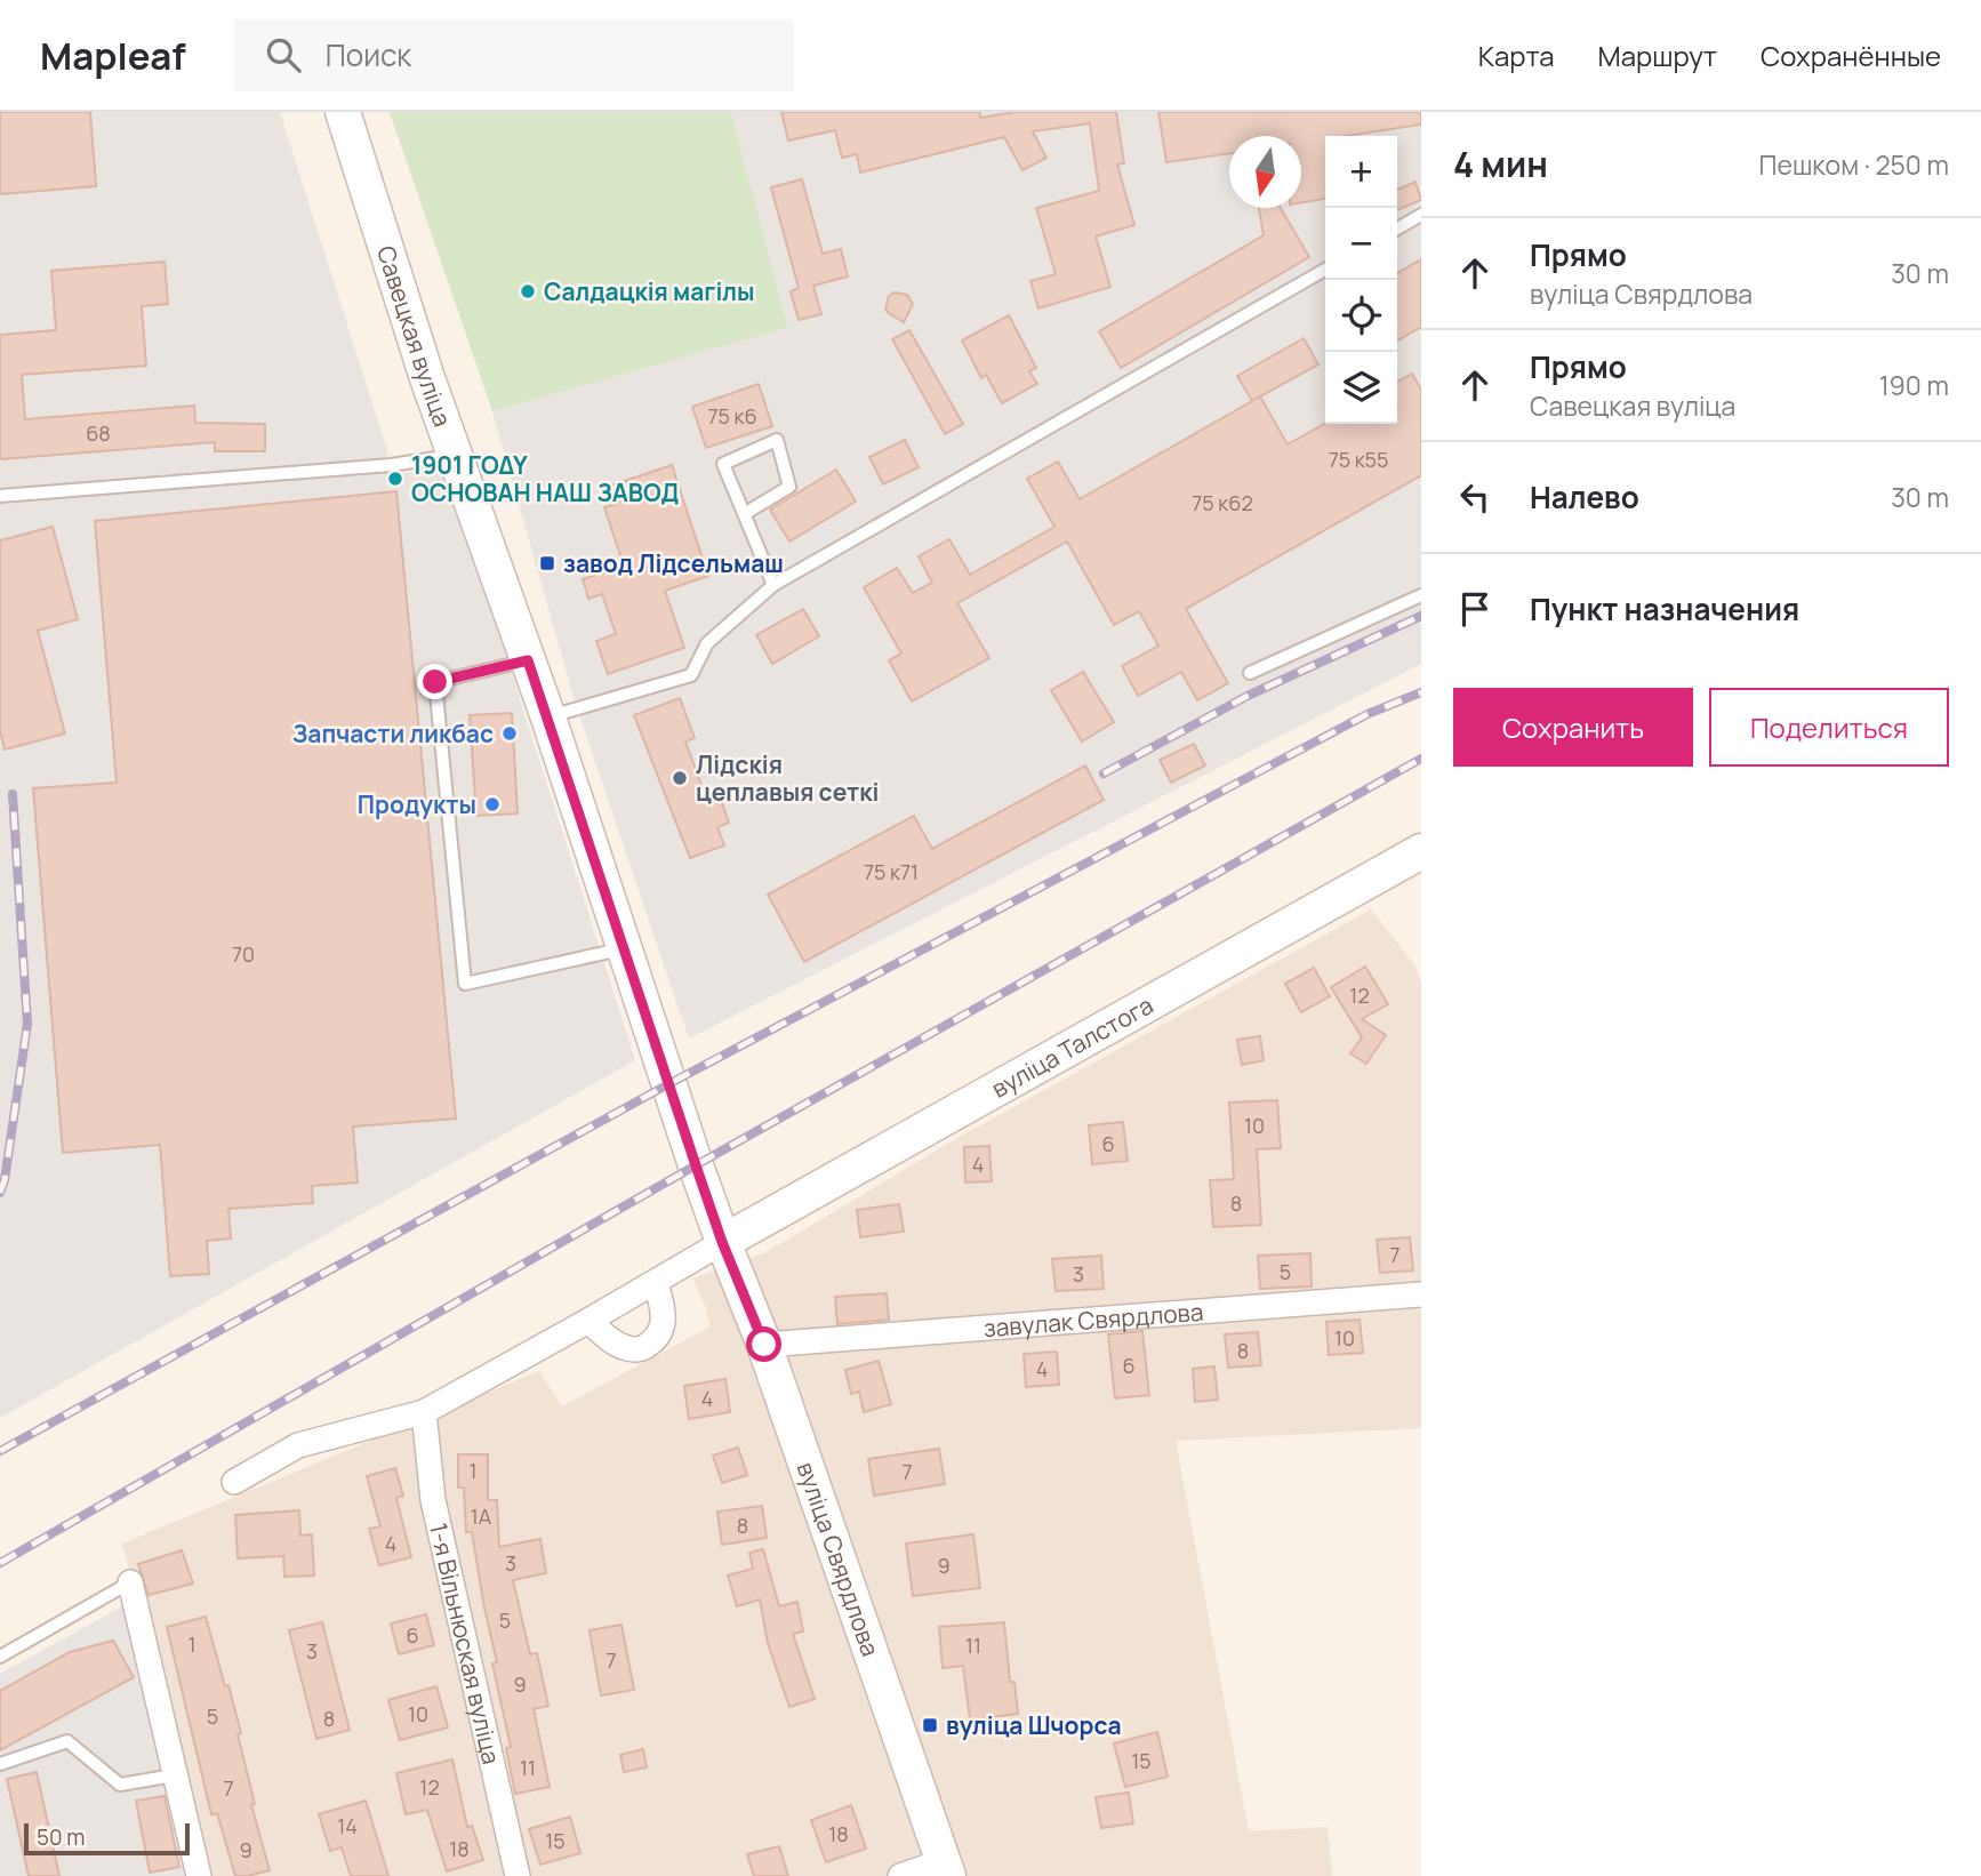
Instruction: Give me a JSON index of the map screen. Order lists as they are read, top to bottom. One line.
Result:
{"streets":{"main road":["Савецкая вуліца","вуліца Талстога","вуліца Свярдлова"],"street":["завулак Свярдлова","1-я Вільнюская вуліца"]},"crossings":[["Савецкая вуліца","вуліца Талстога"],["Савецкая вуліца","вуліца Свярдлова"],["вуліца Талстога","вуліца Свярдлова"],["завулак Свярдлова","вуліца Свярдлова"]],"places":{"other":["Салдацкія магілы","1901 ΓΟΔΥ ОСНОВАН НАШ ЗАВОД","Запчасти ликбас","Лідскія цеплавыя сеткі","Продукты"],"transit":["завод Лідсельмаш","вуліца Шчорса"]},"house_numbers":["75 к6","68","75 к55","75 к62","75 к71","70","12","10","6","4","8","7","5","3","10","8","6","4","4","1","7","1А","8","4","3","9","5","6","1","11","3","7","9","10","5","8","15","11","12","7","14","18","15","18","9"],"scale_bar":"50 m","north":"bottom","page":{"header":"Mapleaf","search":"Поиск","nav":["Карта","Маршрут","Сохранённые"],"heading":["4 мин","Пешком · 250 m"],"map_buttons":["+","−"],"list":[["Прямо","вуліца Свярдлова","30 m"],["Прямо","Савецкая вуліца","190 m"],["Налево","30 m"],"Пункт назначения"],"buttons":["Сохранить","Поделиться"],"scale":"50 m"}}
